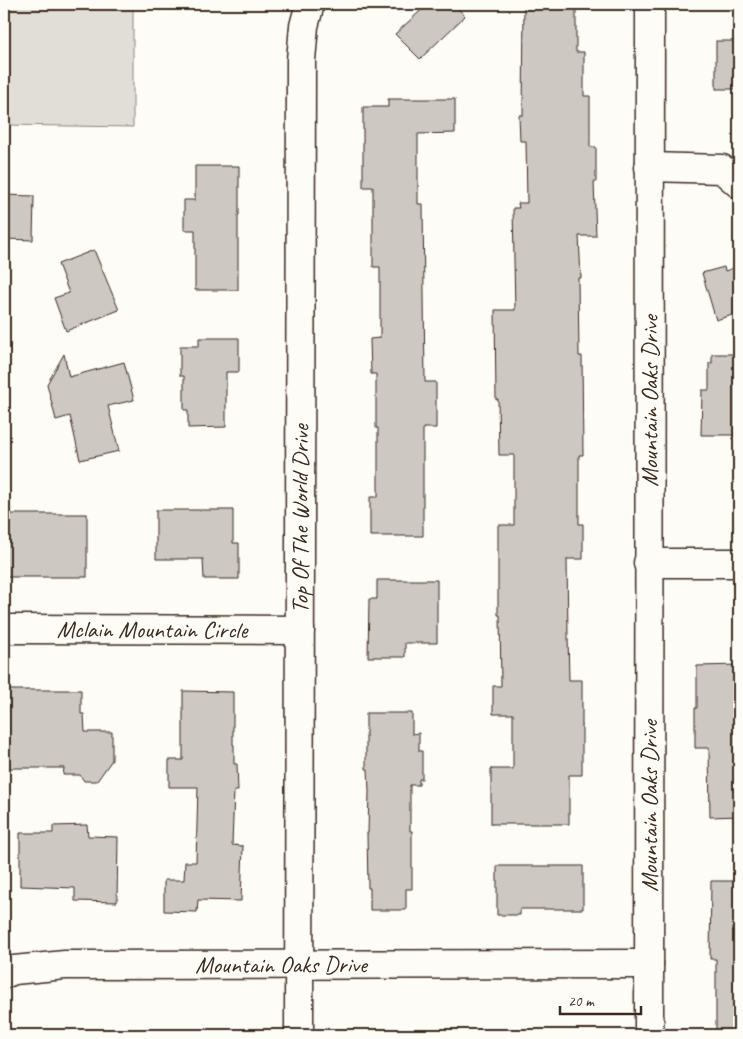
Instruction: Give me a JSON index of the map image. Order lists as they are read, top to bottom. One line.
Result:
{"streets":{"street":["Mountain Oaks Drive","Top Of The World Drive","Mclain Mountain Circle"]},"crossings":[["Mountain Oaks Drive","Top Of The World Drive"],["Top Of The World Drive","Mclain Mountain Circle"]],"scale_bar":"20 m"}
